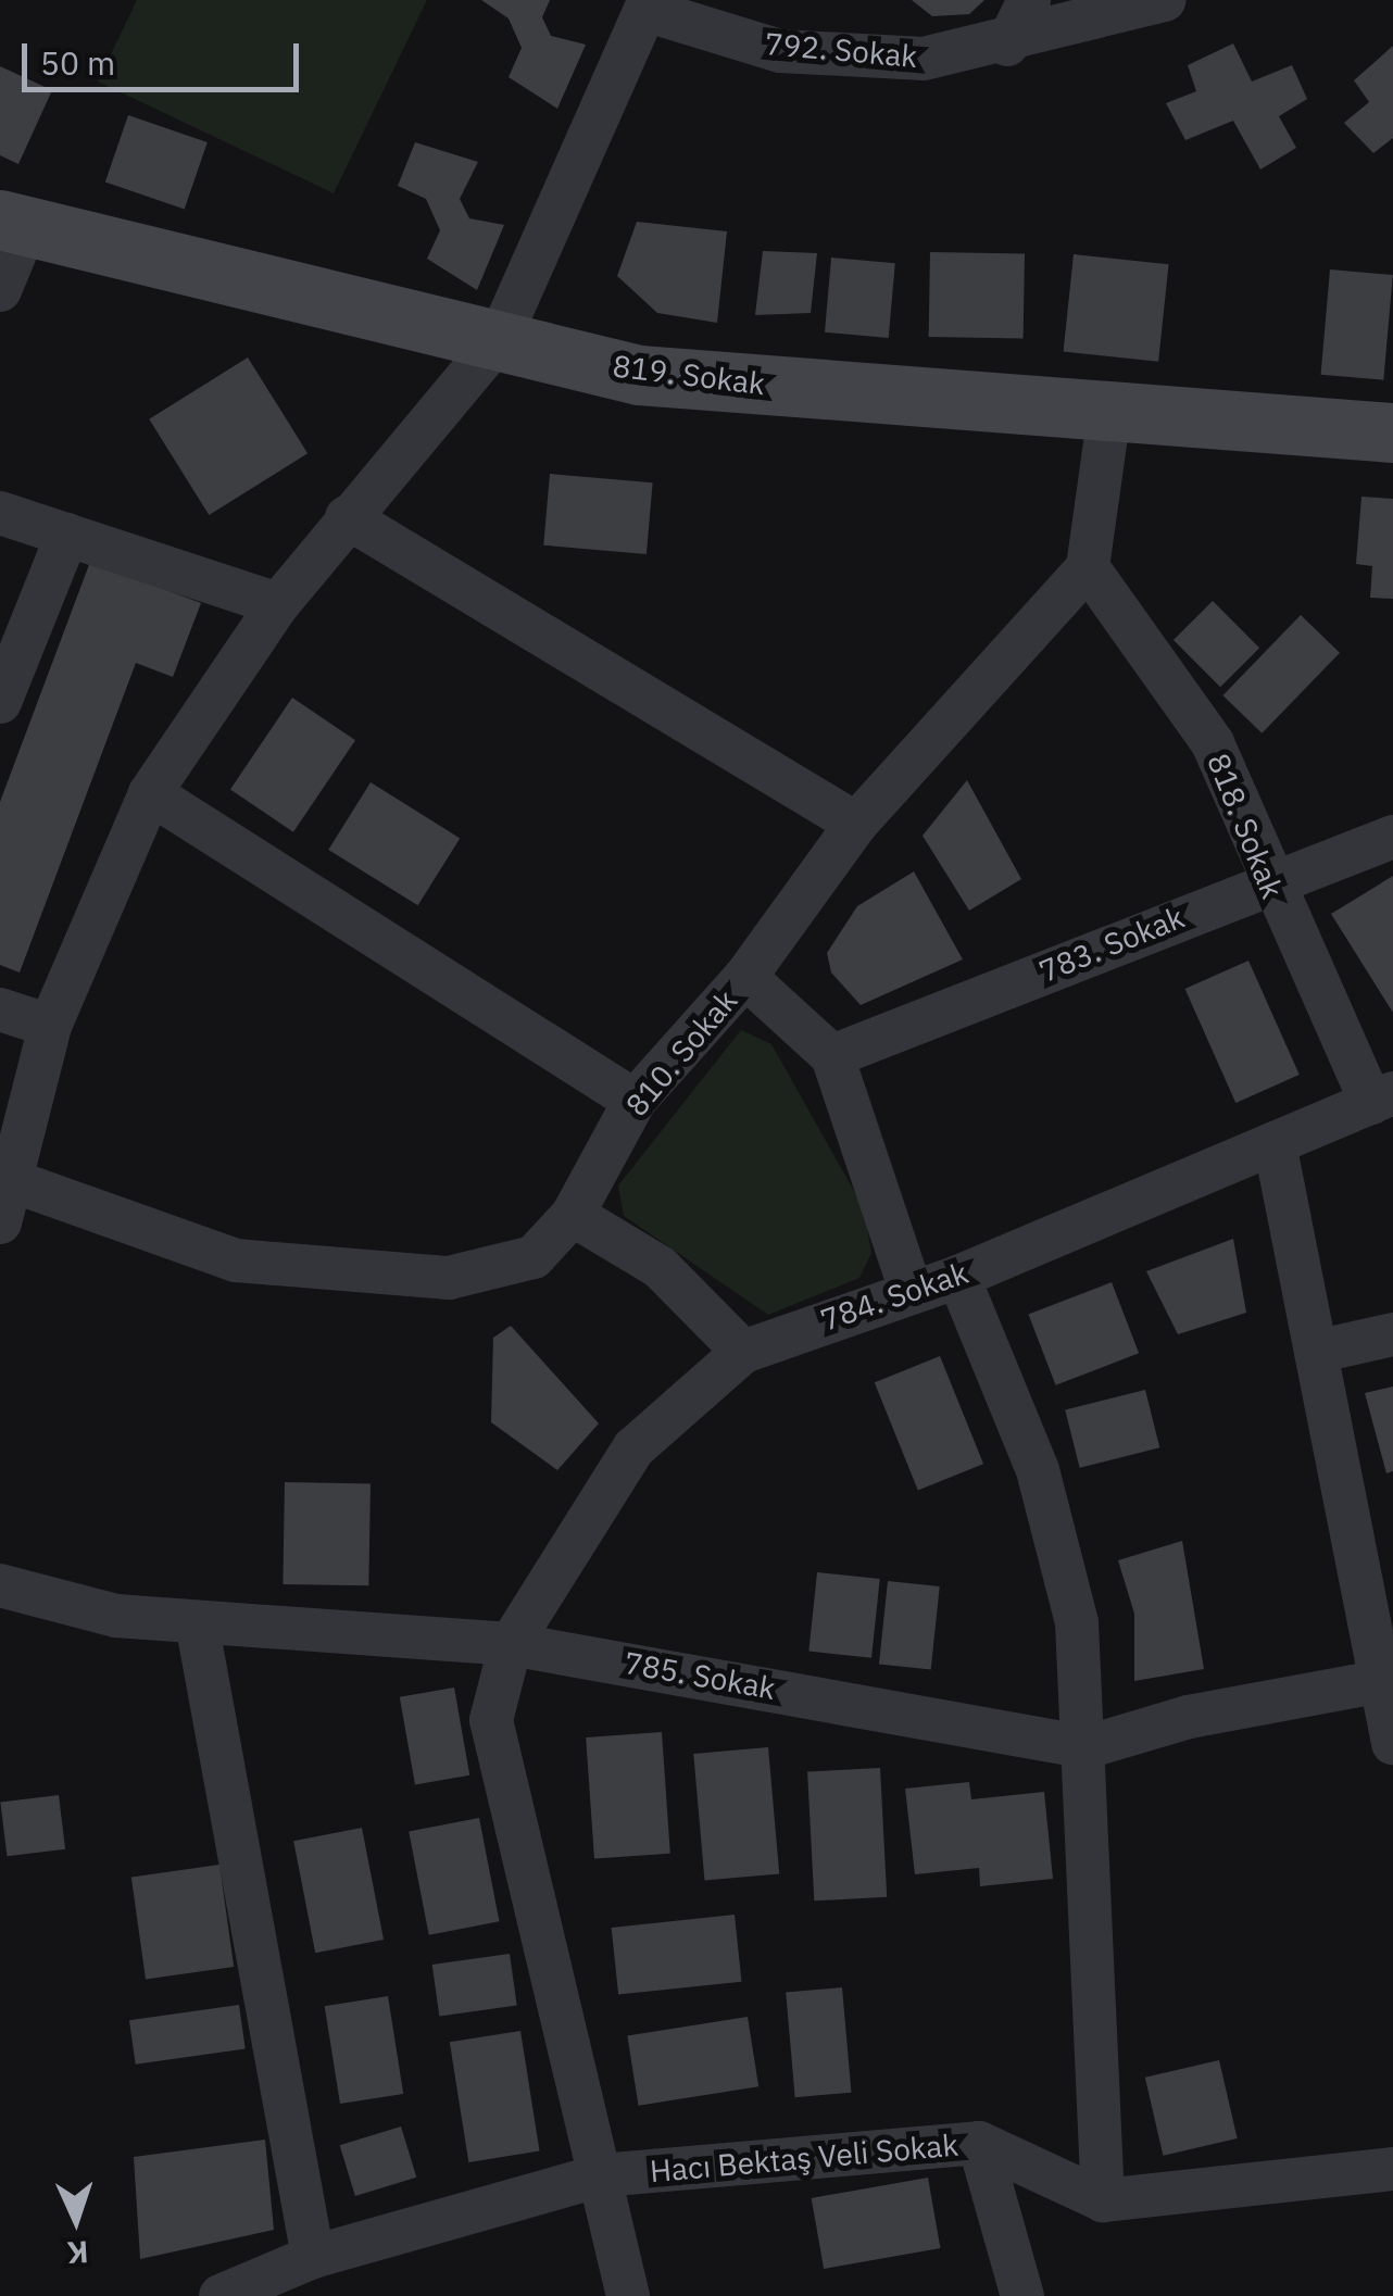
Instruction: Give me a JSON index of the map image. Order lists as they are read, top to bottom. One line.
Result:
{"streets":{"street":["792. Sokak","819. Sokak","818. Sokak","783. Sokak","810. Sokak","784. Sokak","785. Sokak","Hacı Bektaş Veli Sokak"]},"crossings":[["818. Sokak","783. Sokak"],["818. Sokak","810. Sokak"],["818. Sokak","784. Sokak"],["784. Sokak","785. Sokak"],["784. Sokak","Hacı Bektaş Veli Sokak"]],"scale_bar":"50 m","north":"bottom"}
